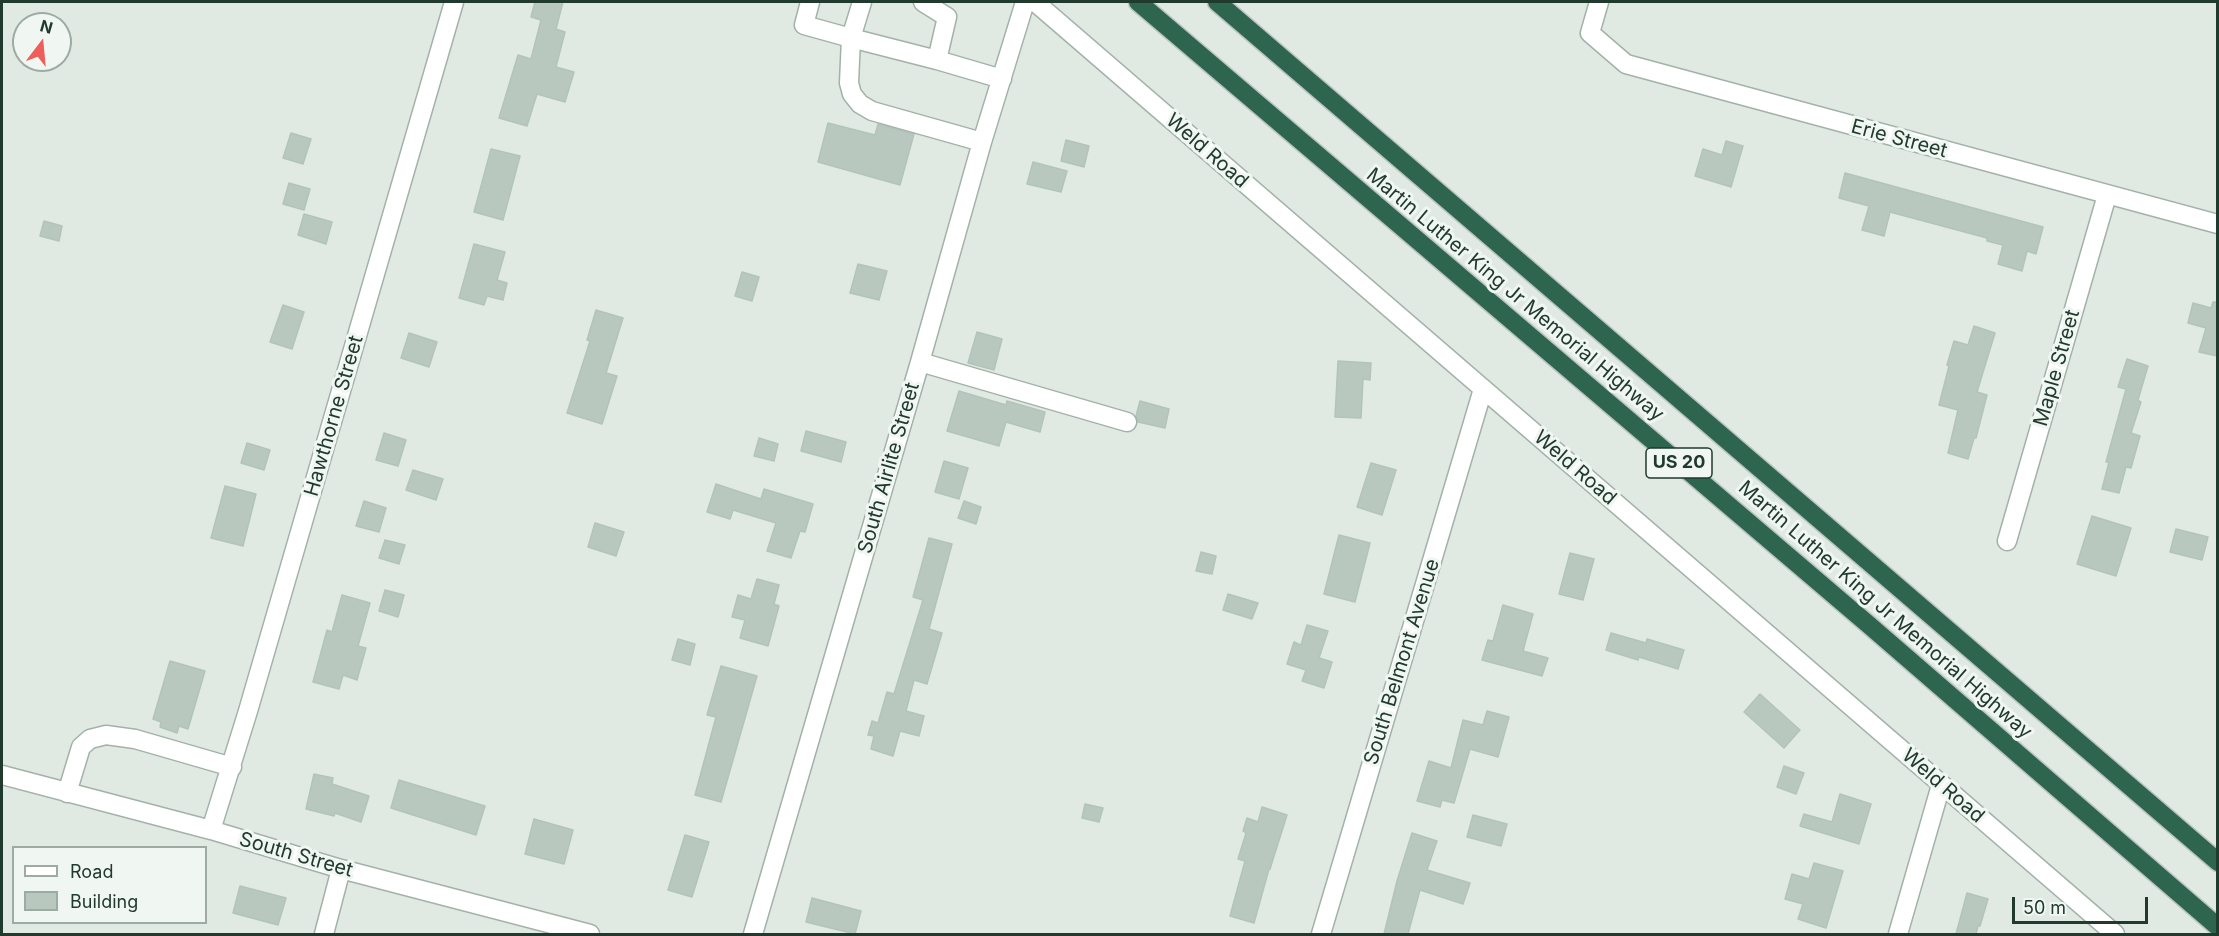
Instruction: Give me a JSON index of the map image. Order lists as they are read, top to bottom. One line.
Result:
{"streets":{"highway":["Martin Luther King Jr Memorial Highway","US 20"],"street":["Erie Street","Weld Road","Maple Street","Hawthorne Street","South Airlite Street","South Belmont Avenue","South Street"]},"crossings":[["Erie Street","Maple Street"],["Weld Road","South Belmont Avenue"],["Hawthorne Street","South Street"]],"legend":["Road","Building"],"scale_bar":"50 m","north":"top"}
